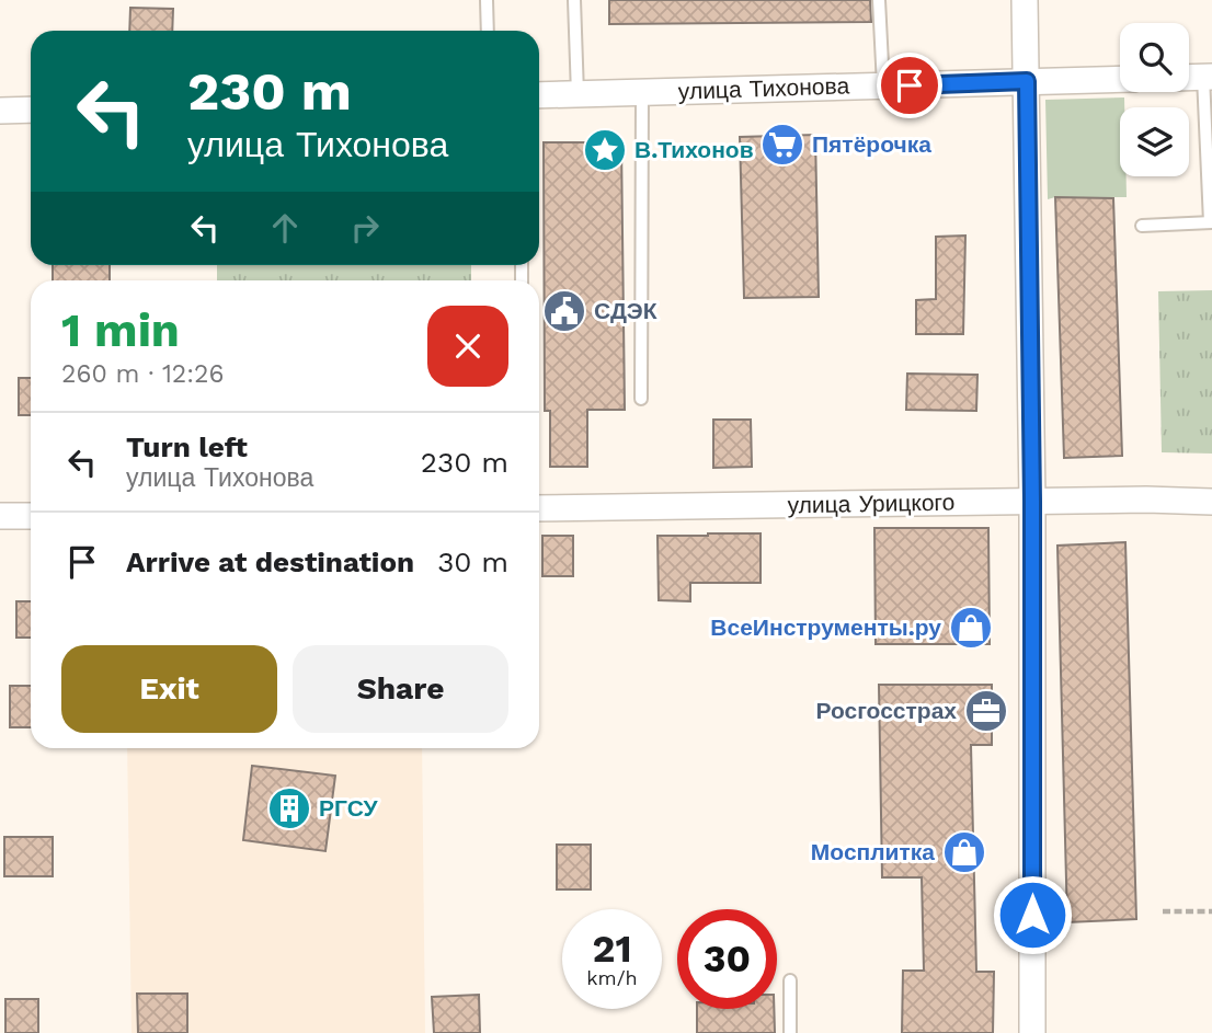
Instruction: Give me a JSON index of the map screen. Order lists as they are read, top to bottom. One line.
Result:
{"streets":{"street":["улица Тихонова","улица Урицкого"]},"places":{"supermarket":["Пятёрочка"],"place":["В.Тихонов"],"public building":["СДЭК"],"shop":["ВсеИнструменты.ру","Мосплитка"],"office":["Росгосстрах"],"building":["РГСУ"]},"page":{"turn":["230 m","улица Тихонова"],"heading":["1 min","260 m · 12:26"],"list":[{"name":"Turn left","note":"улица Тихонова","value":"230 m"},{"name":"Arrive at destination","value":"30 m"}],"buttons":["Exit","Share"],"speed":"21 km/h","limit":"30"}}
